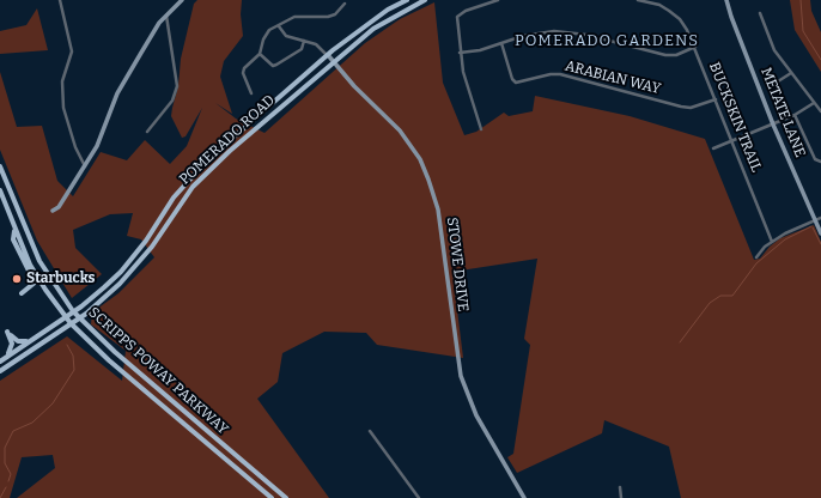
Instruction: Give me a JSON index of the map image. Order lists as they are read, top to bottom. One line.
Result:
{"streets":{"main road":["POMERADO ROAD","SCRIPPS POWAY PARKWAY"],"street":["ARABIAN WAY","METATE LANE","BUCKSKIN TRAIL","STOWE DRIVE"]},"crossings":[["ARABIAN WAY","BUCKSKIN TRAIL"],["POMERADO ROAD","STOWE DRIVE"],["POMERADO ROAD","SCRIPPS POWAY PARKWAY"]],"districts":["POMERADO GARDENS"],"places":["Starbucks"]}
